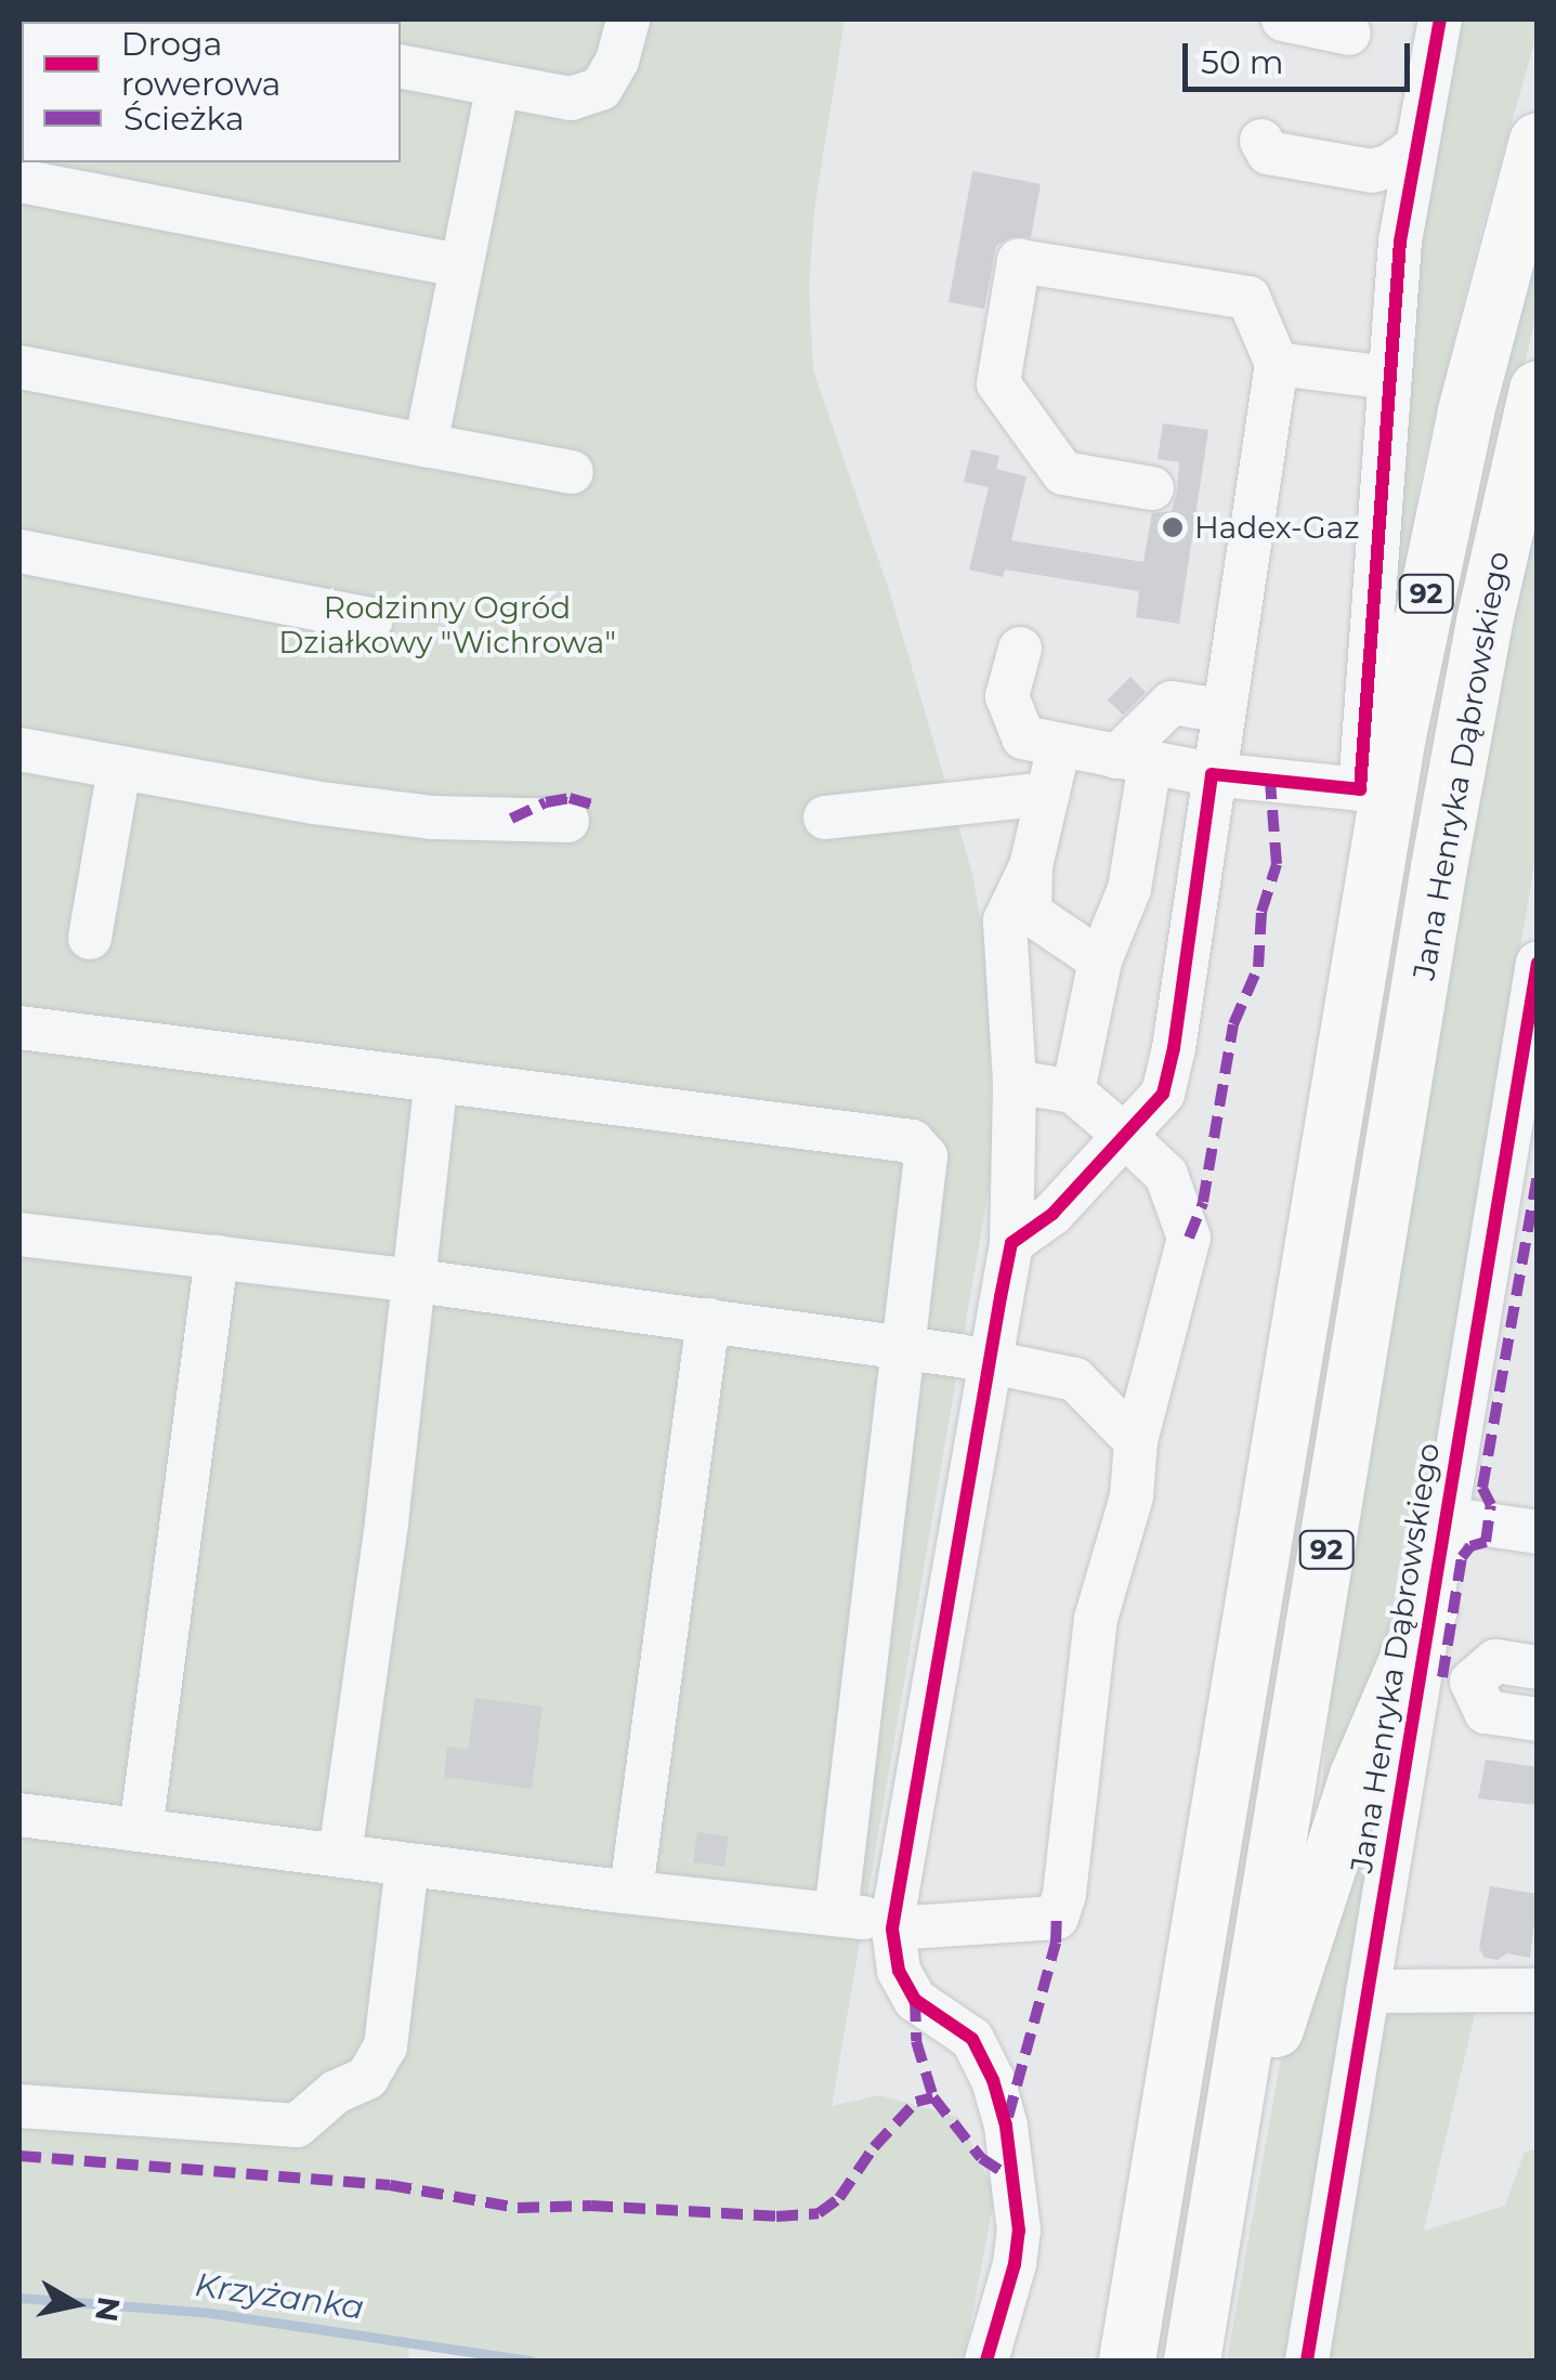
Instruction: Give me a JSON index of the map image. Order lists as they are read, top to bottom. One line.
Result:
{"streets":{"main road":["92","Jana Henryka Dąbrowskiego"]},"water":["Krzyżanka"],"parks":["Rodzinny Ogród Działkowy \"Wichrowa\""],"places":["Hadex-Gaz"],"legend":["Droga rowerowa","Ścieżka"],"scale_bar":"50 m","north":"right"}
